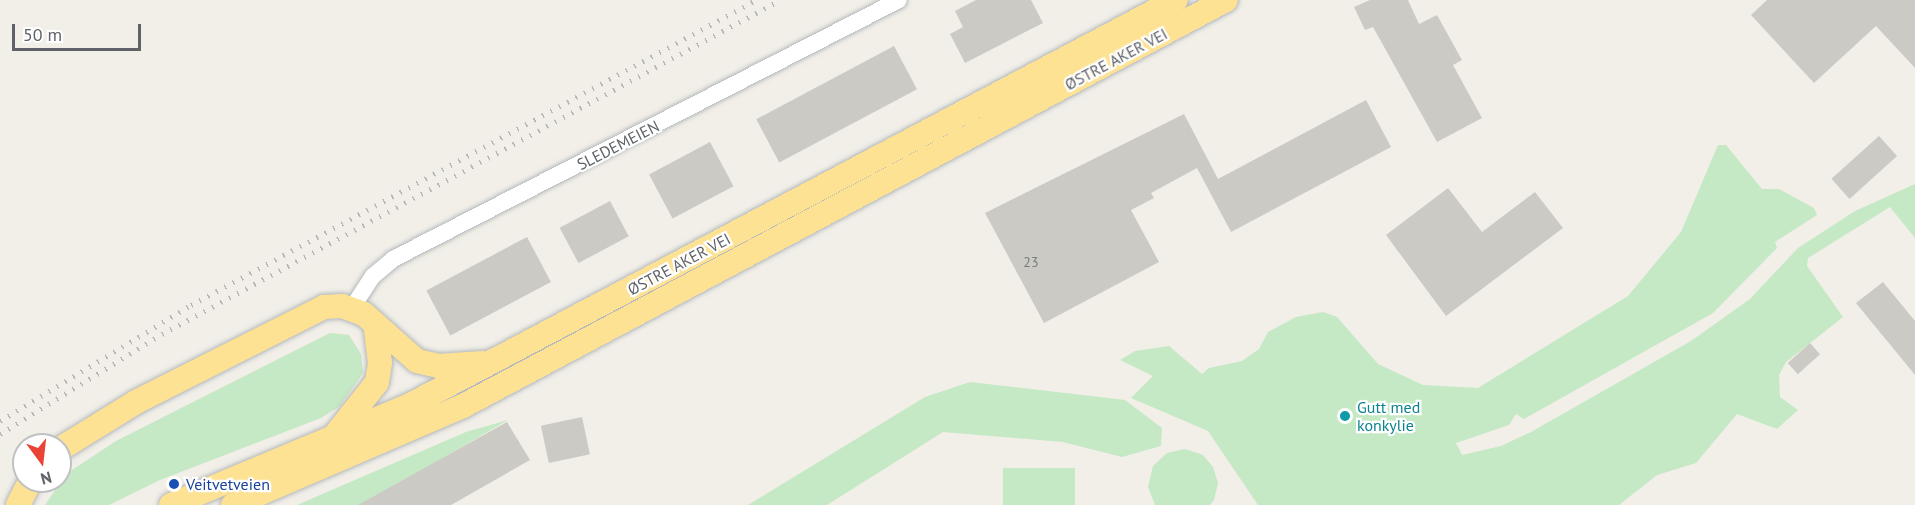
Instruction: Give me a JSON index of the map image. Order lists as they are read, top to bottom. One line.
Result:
{"streets":{"highway":["ØSTRE AKER VEI"],"street":["SLEDEMEIEN"]},"places":["Gutt med konkylie","Veitvetveien"],"house_numbers":["23"],"scale_bar":"50 m","north":"bottom"}
